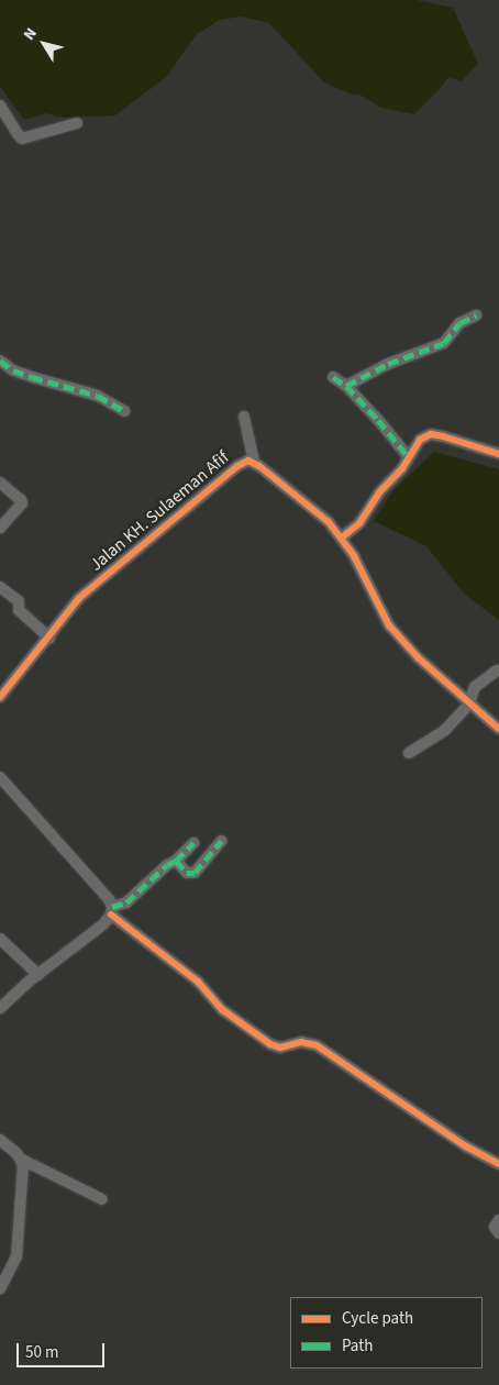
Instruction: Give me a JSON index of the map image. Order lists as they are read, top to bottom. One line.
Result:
{"streets":{"street":["Jalan KH. Sulaeman Afif"]},"legend":["Cycle path","Path"],"scale_bar":"50 m","north":"top left"}
